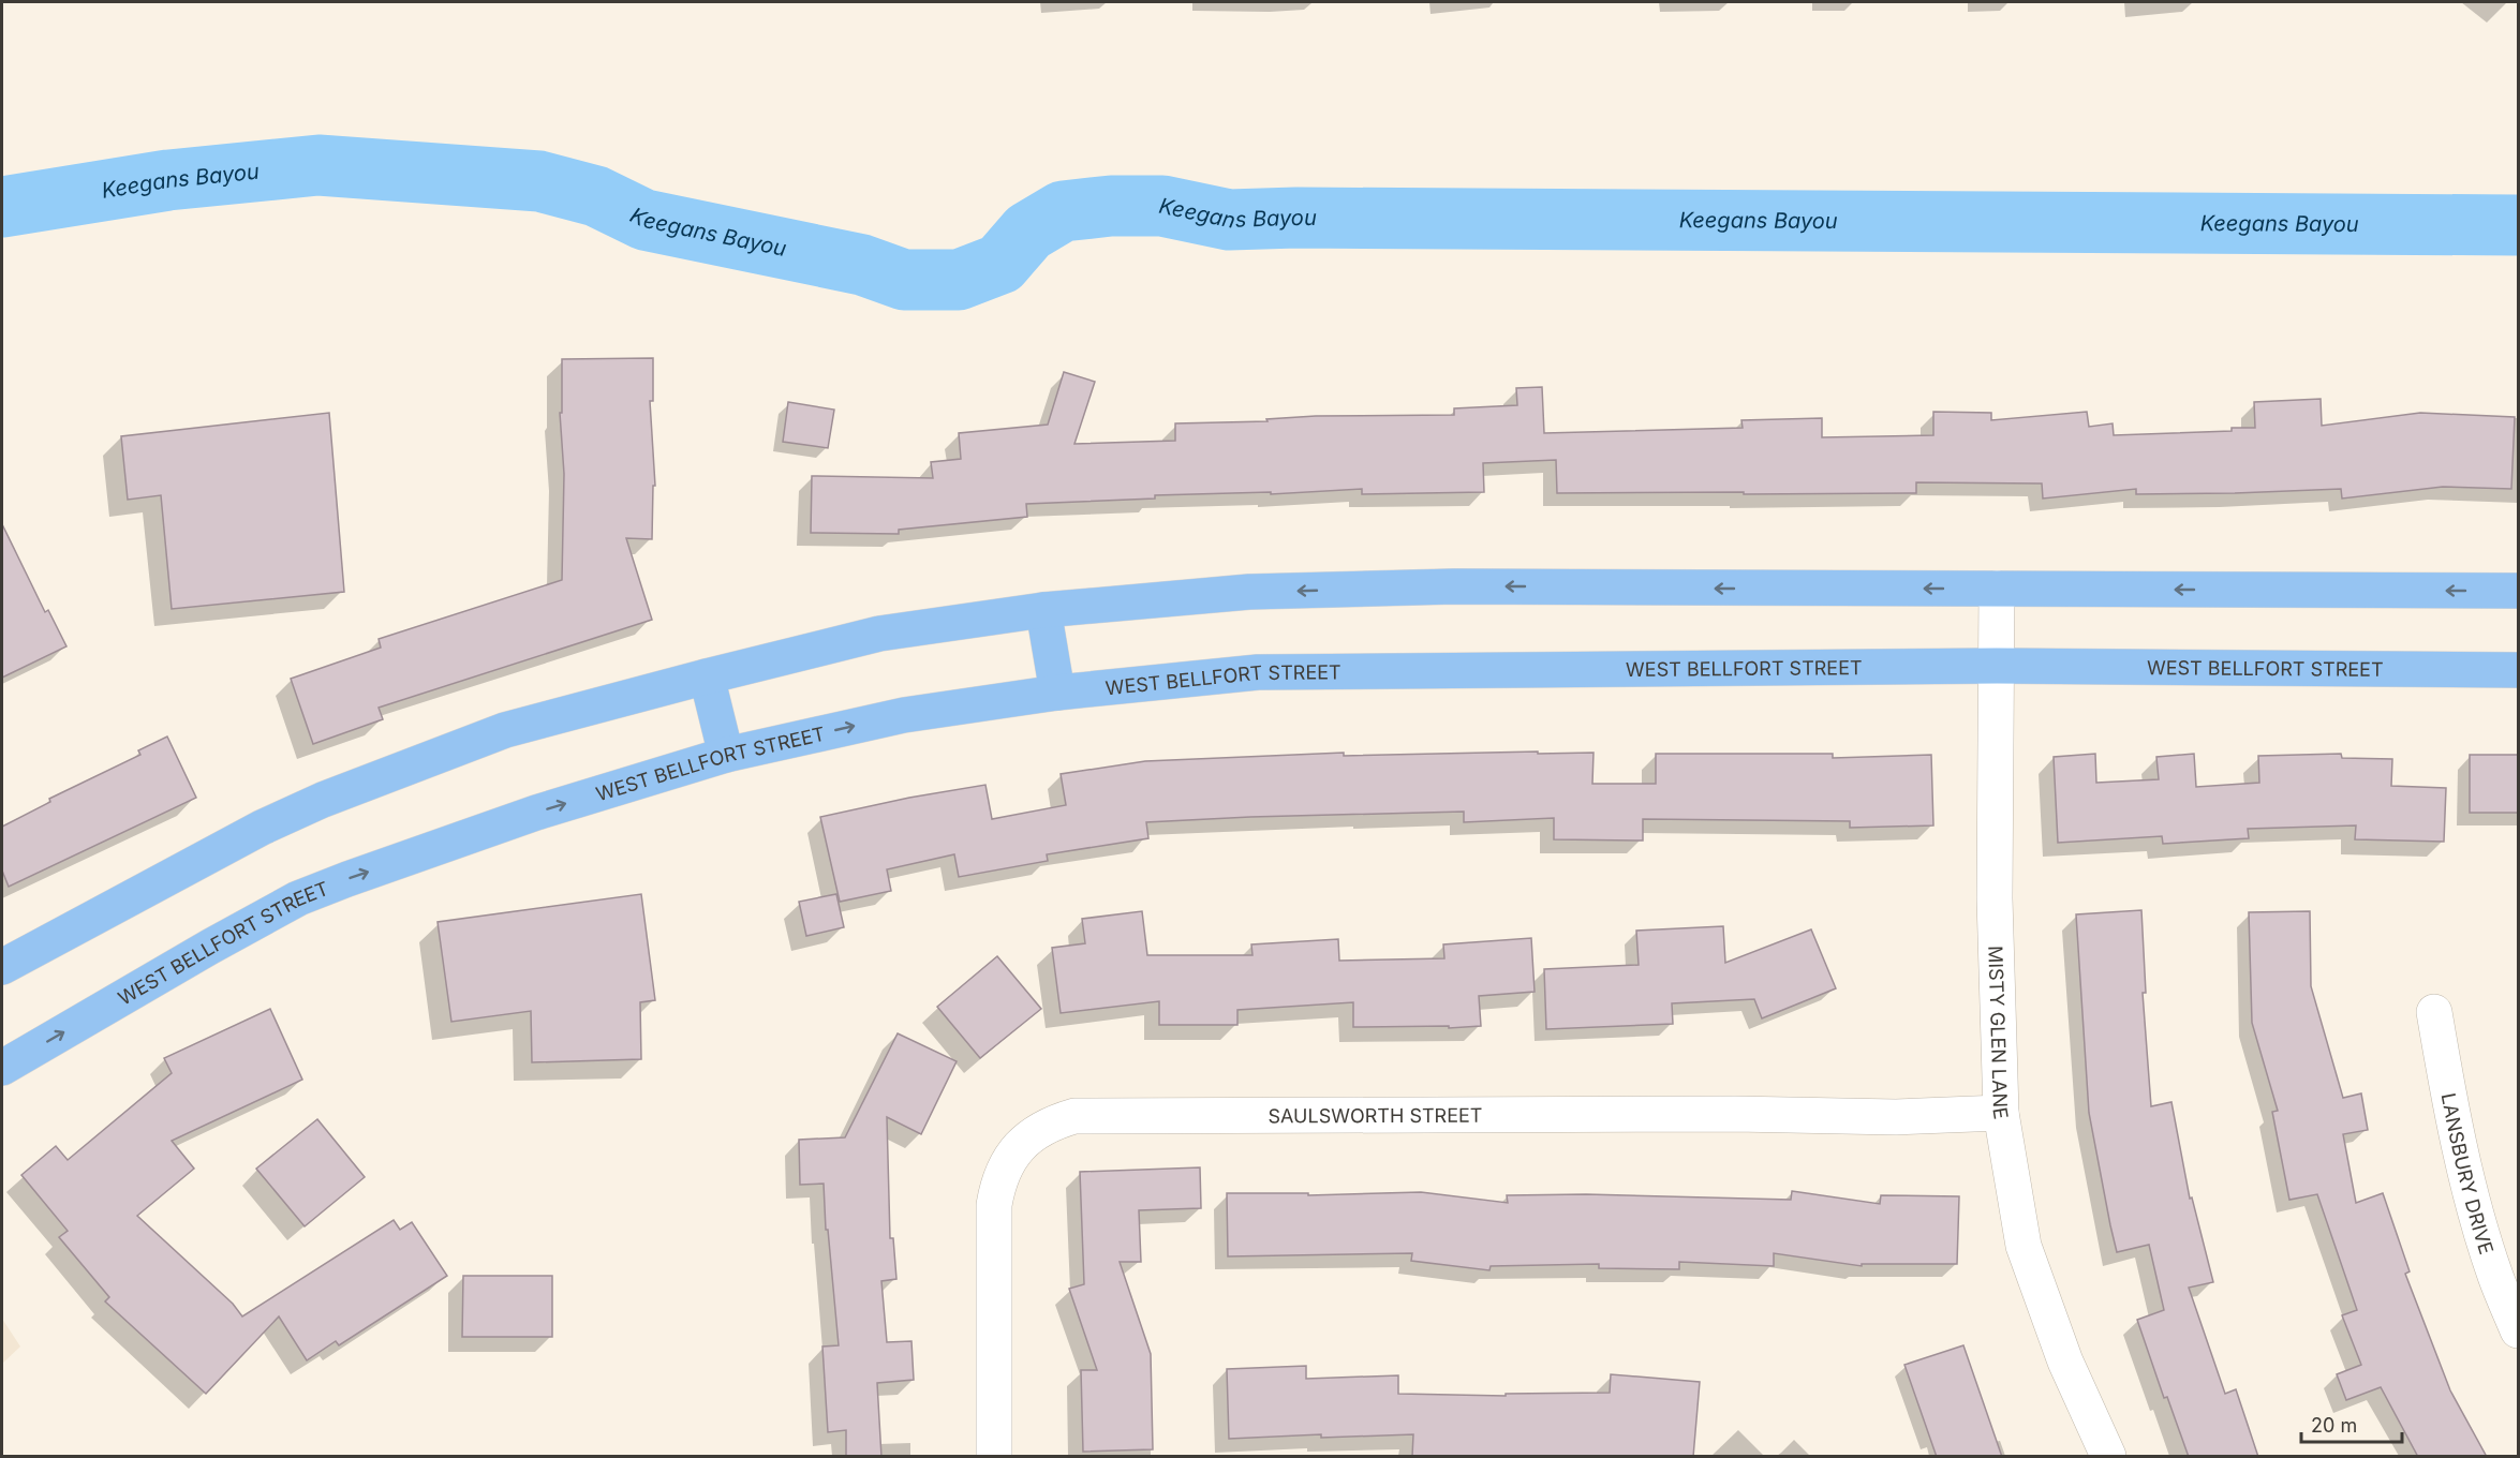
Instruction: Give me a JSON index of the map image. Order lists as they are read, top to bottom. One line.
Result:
{"streets":{"main road":["WEST BELLFORT STREET"],"street":["MISTY GLEN LANE","SAULSWORTH STREET","LANSBURY DRIVE"]},"crossings":[["WEST BELLFORT STREET","MISTY GLEN LANE"],["MISTY GLEN LANE","SAULSWORTH STREET"]],"water":["Keegans Bayou"],"scale_bar":"20 m"}
